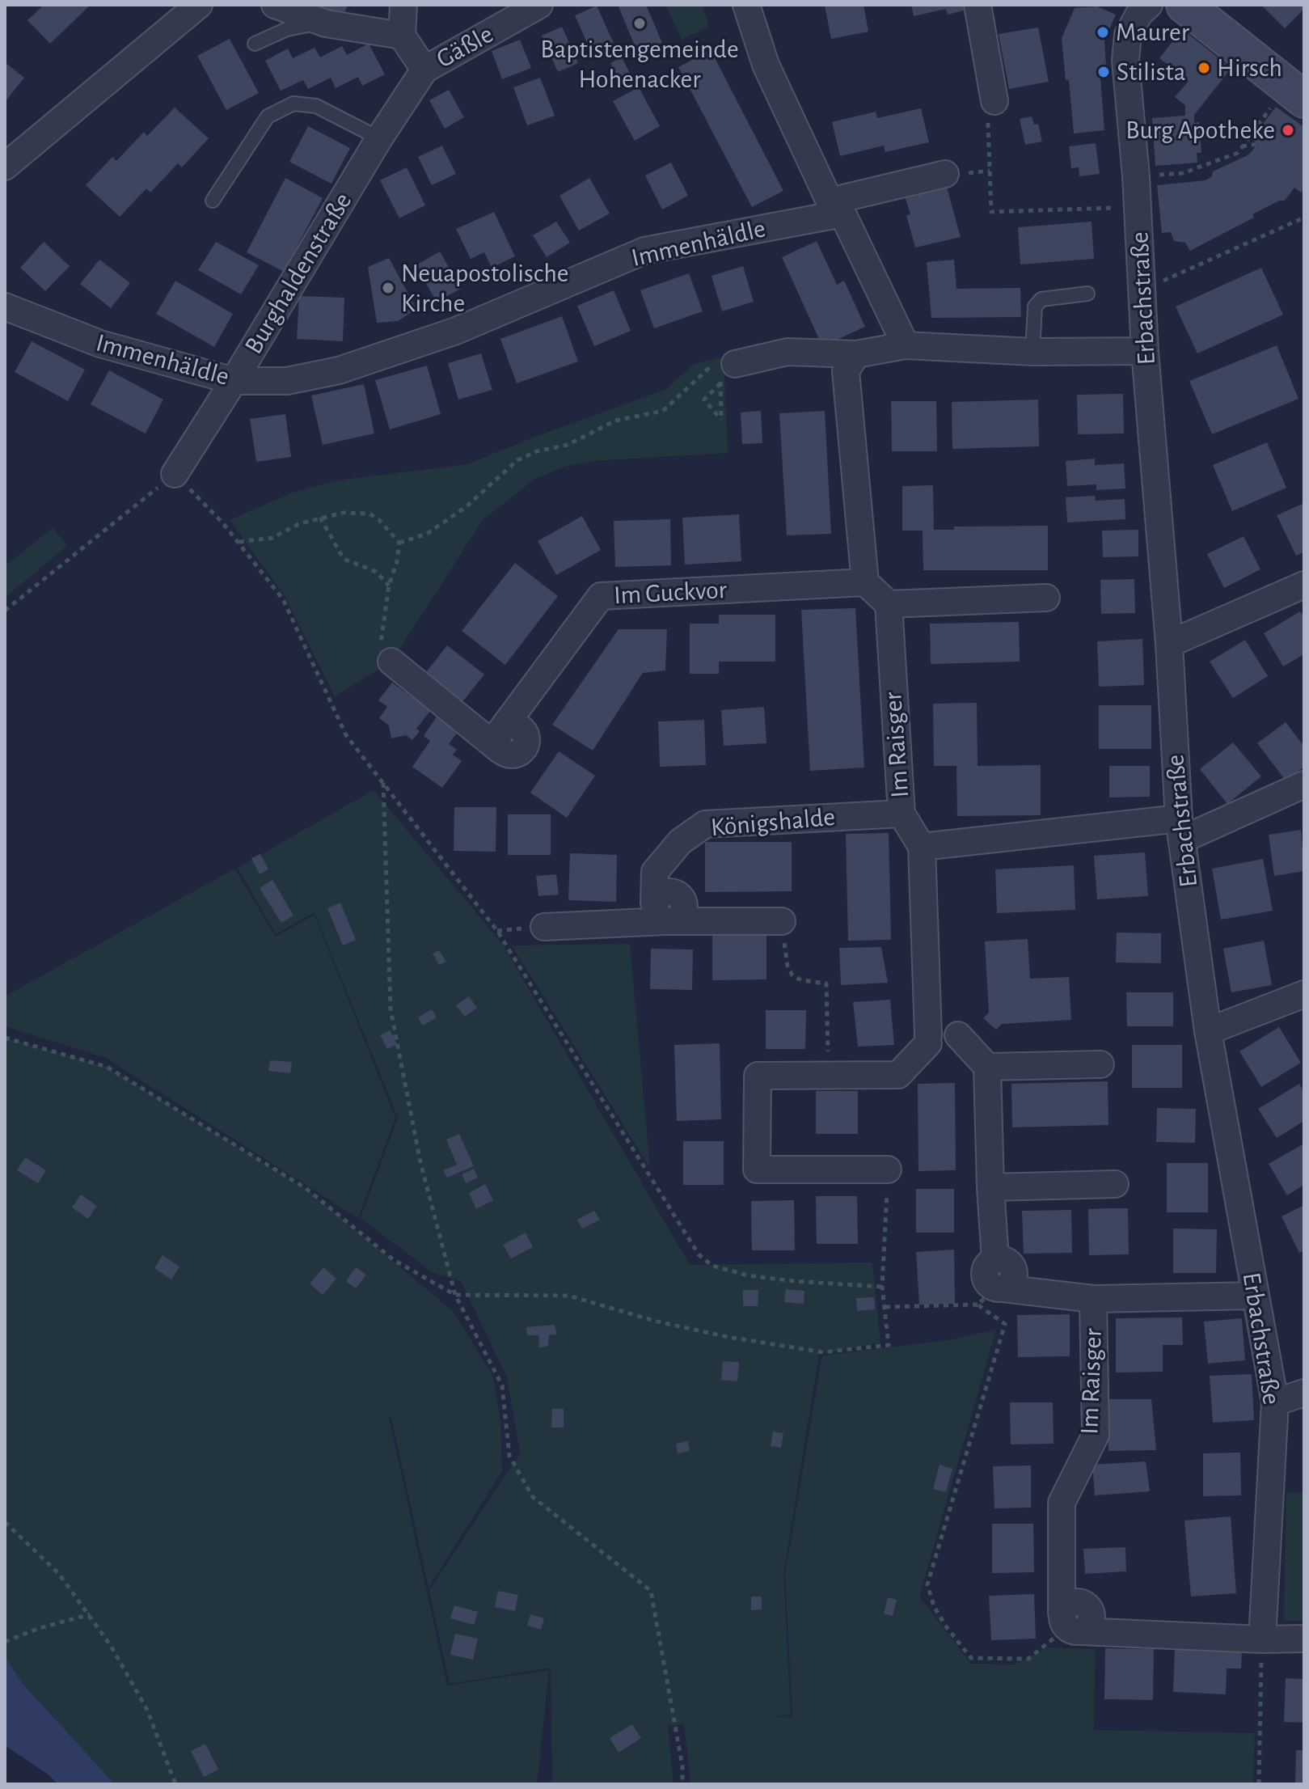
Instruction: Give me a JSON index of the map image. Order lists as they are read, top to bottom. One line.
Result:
{"streets":{"street":["Gäßle","Immenhäldle","Burghaldenstraße","Erbachstraße","Im Guckvor","Im Raisger","Königshalde"]},"crossings":[["Gäßle","Burghaldenstraße"],["Immenhäldle","Burghaldenstraße"],["Erbachstraße","Im Raisger"],["Im Raisger","Königshalde"]],"places":["Baptistengemeinde Hohenacker","Maurer","Hirsch","Stilista","Burg Apotheke","Neuapostolische Kirche"]}
